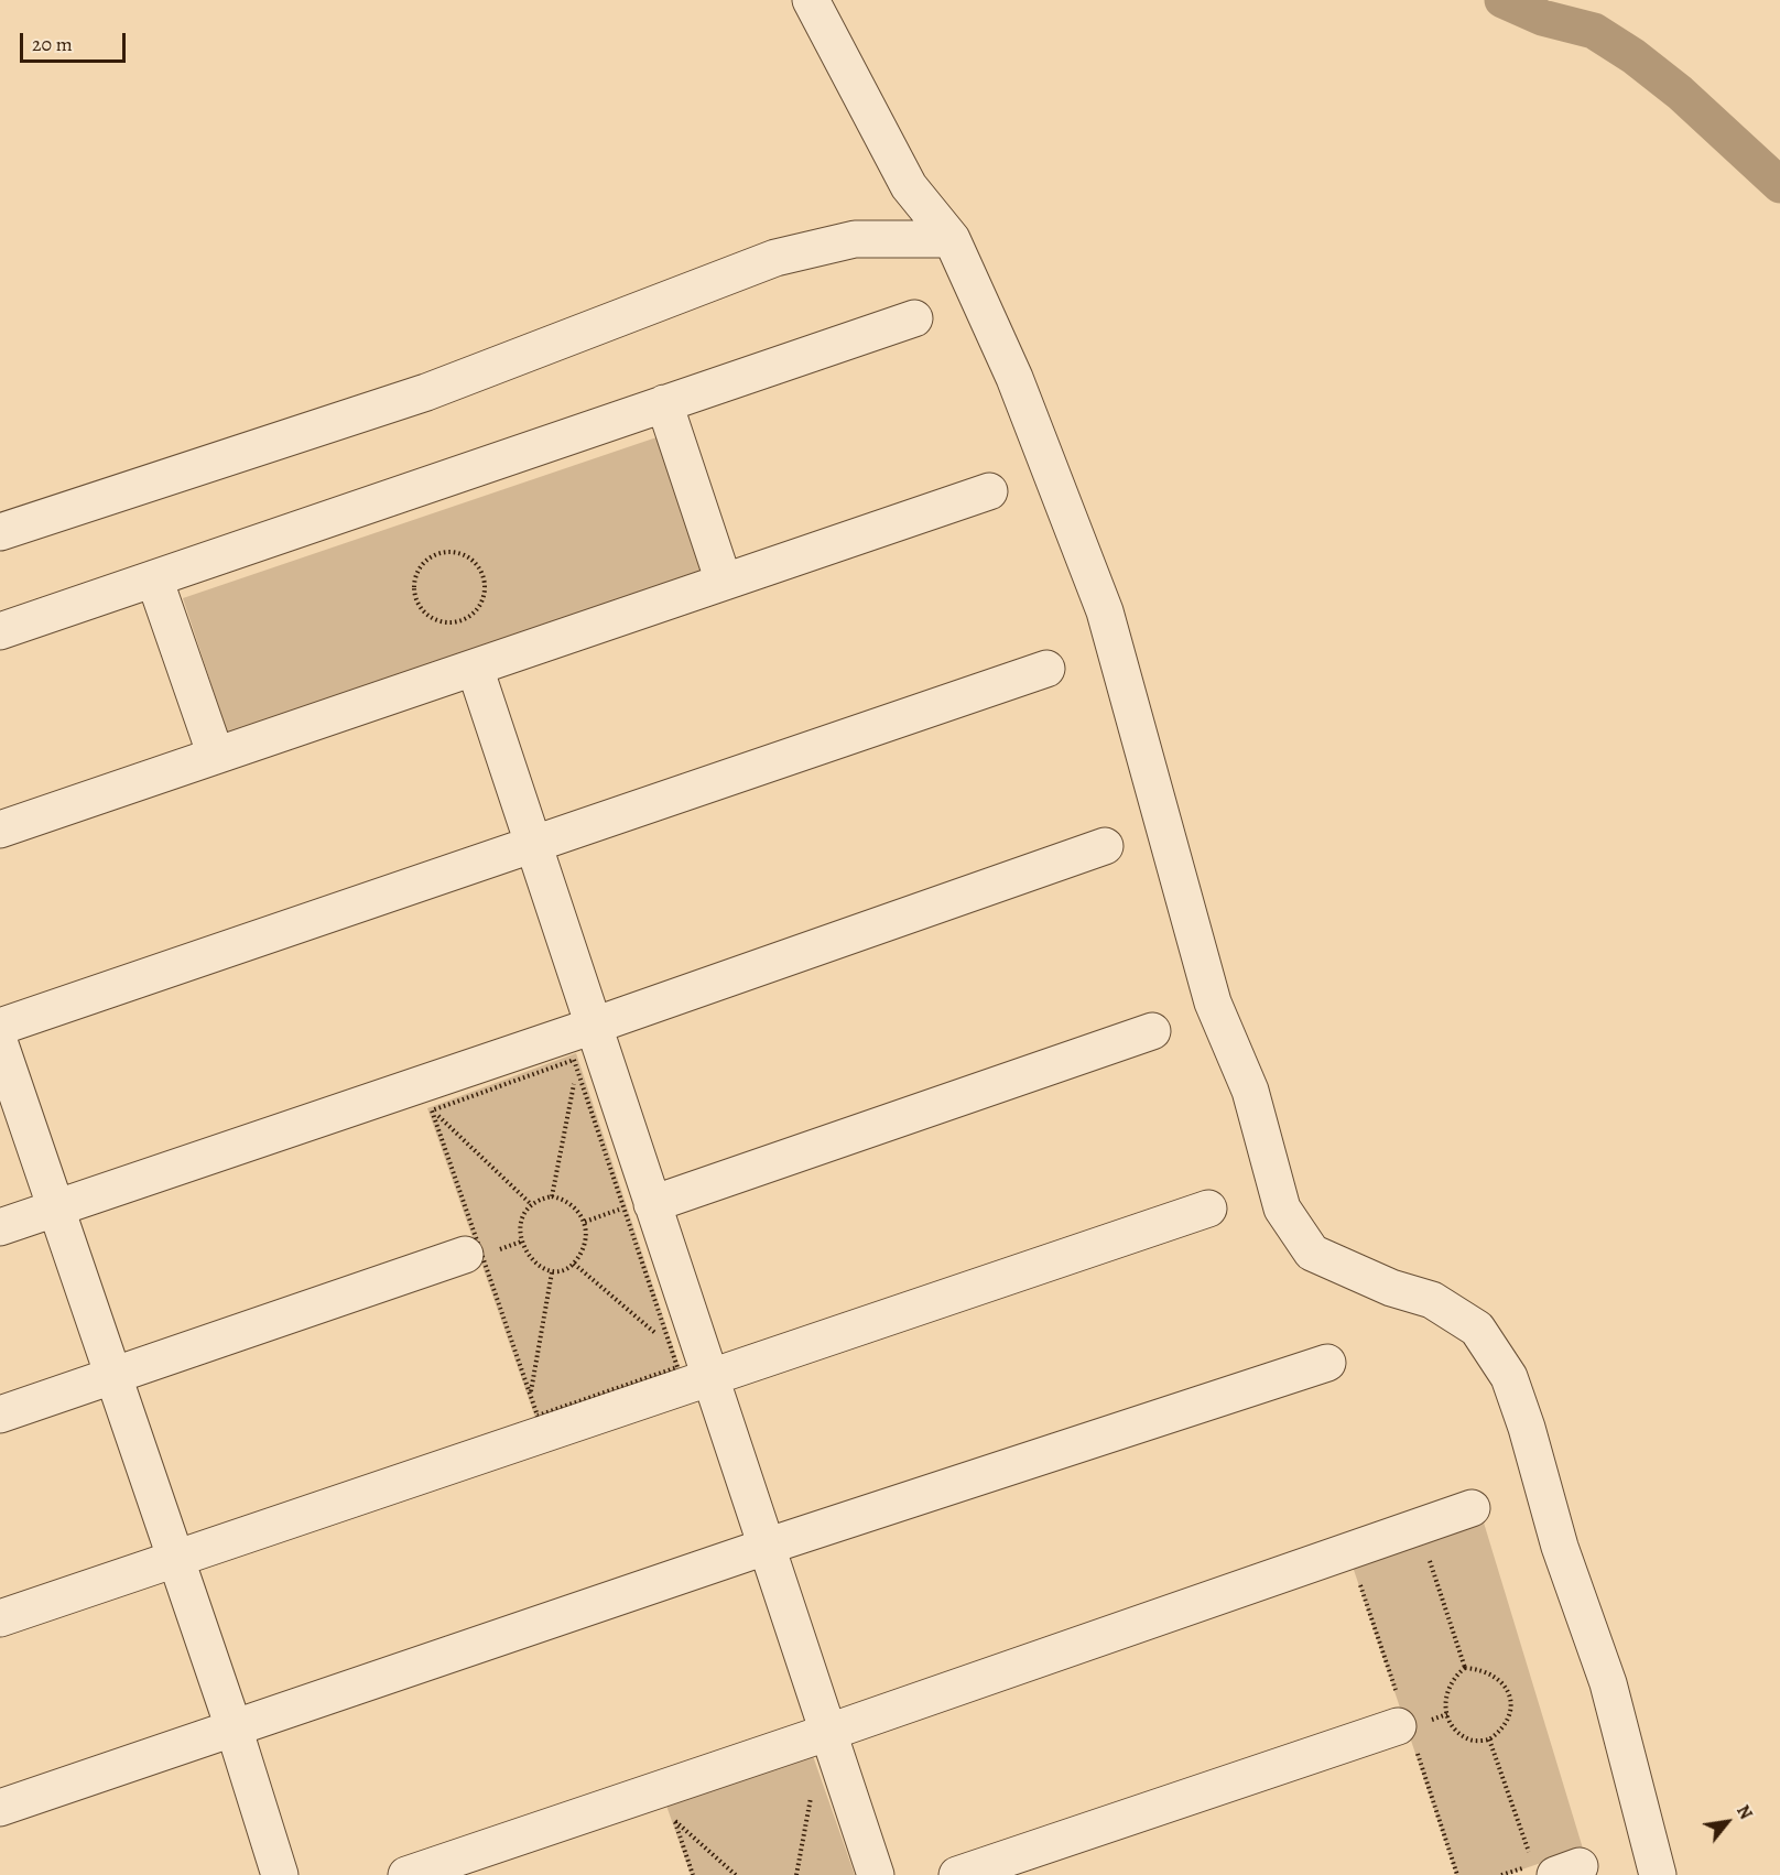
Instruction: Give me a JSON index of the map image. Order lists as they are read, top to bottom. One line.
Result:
{"scale_bar":"20 m","north":"top right"}
